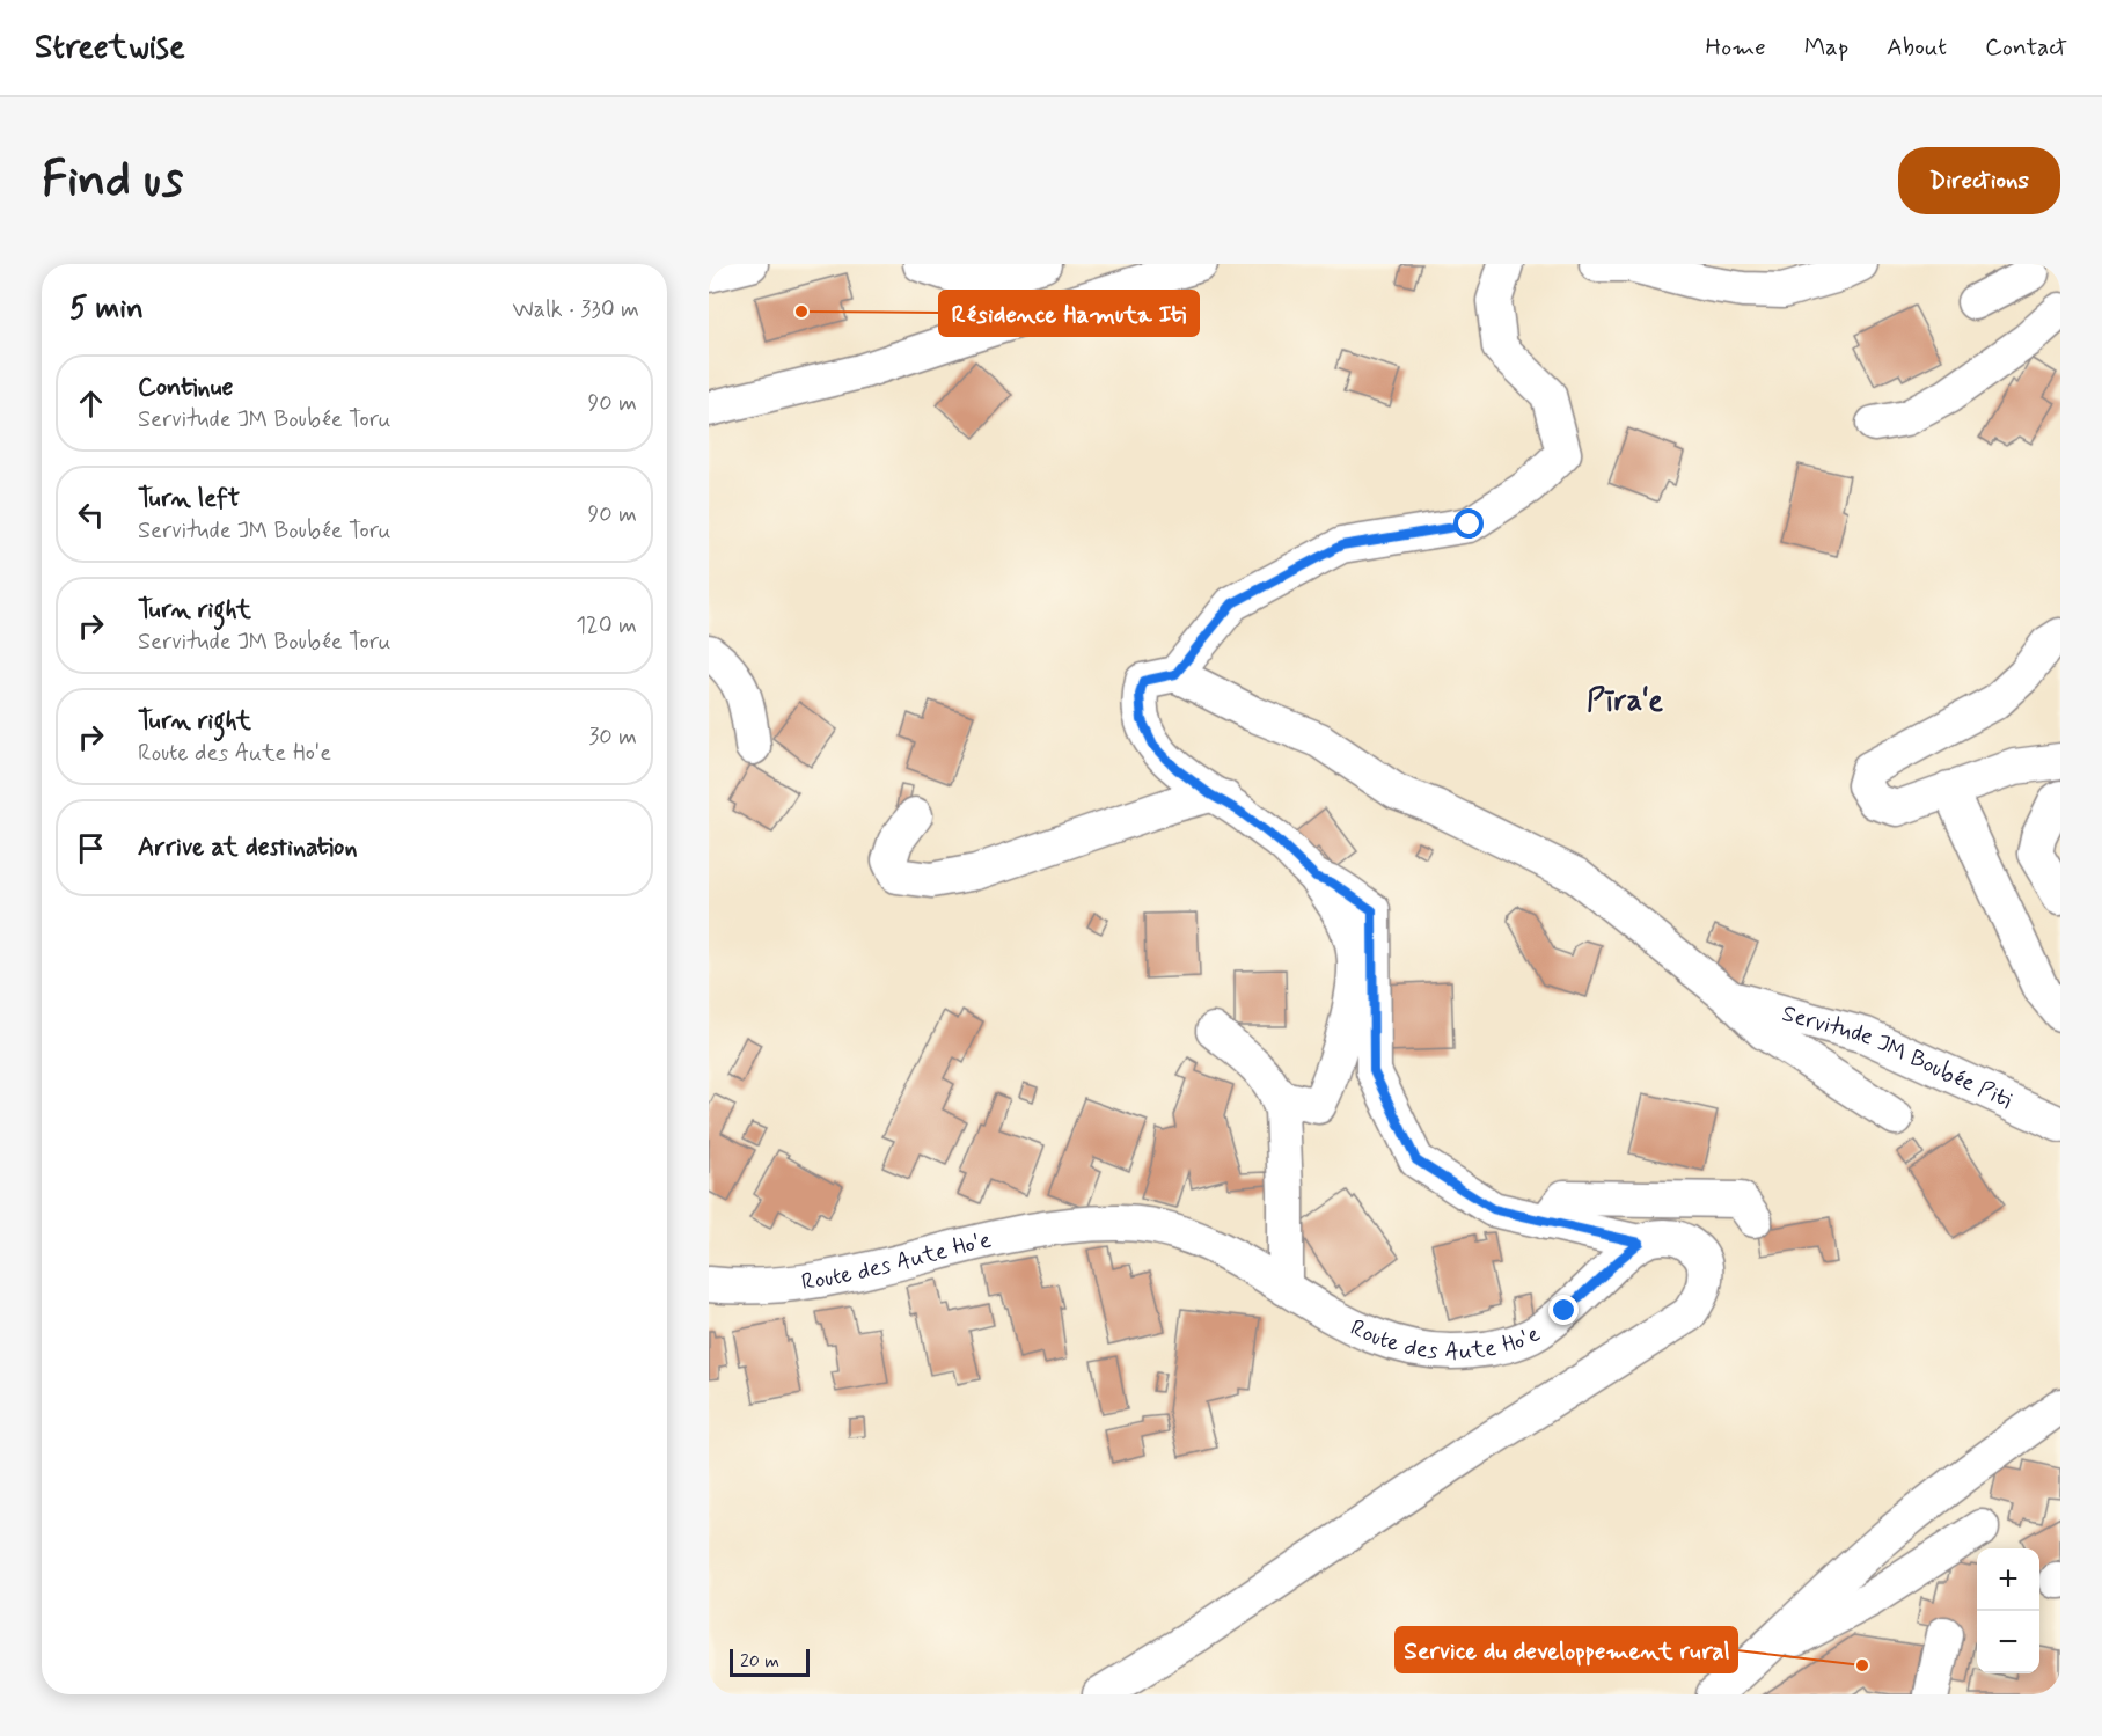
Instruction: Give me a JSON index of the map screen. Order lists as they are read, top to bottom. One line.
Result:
{"streets":{"street":["Servitude JM Boubée Piti","Route des Aute Ho'e"]},"districts":["Pīraʻe"],"places":["Résidence Hamuta Iti","Service du developpement rural"],"scale_bar":"20 m","page":{"header":"Streetwise","nav":["Home","Map","About","Contact"],"buttons":"Directions","title":"Find us","heading":["5 min","Walk · 330 m"],"list":[["Continue","Servitude JM Boubée Toru","90 m"],["Turn left","Servitude JM Boubée Toru","90 m"],["Turn right","Servitude JM Boubée Toru","120 m"],["Turn right","Route des Aute Ho'e","30 m"],"Arrive at destination"],"map_buttons":["+","−"],"scale":"20 m"}}
